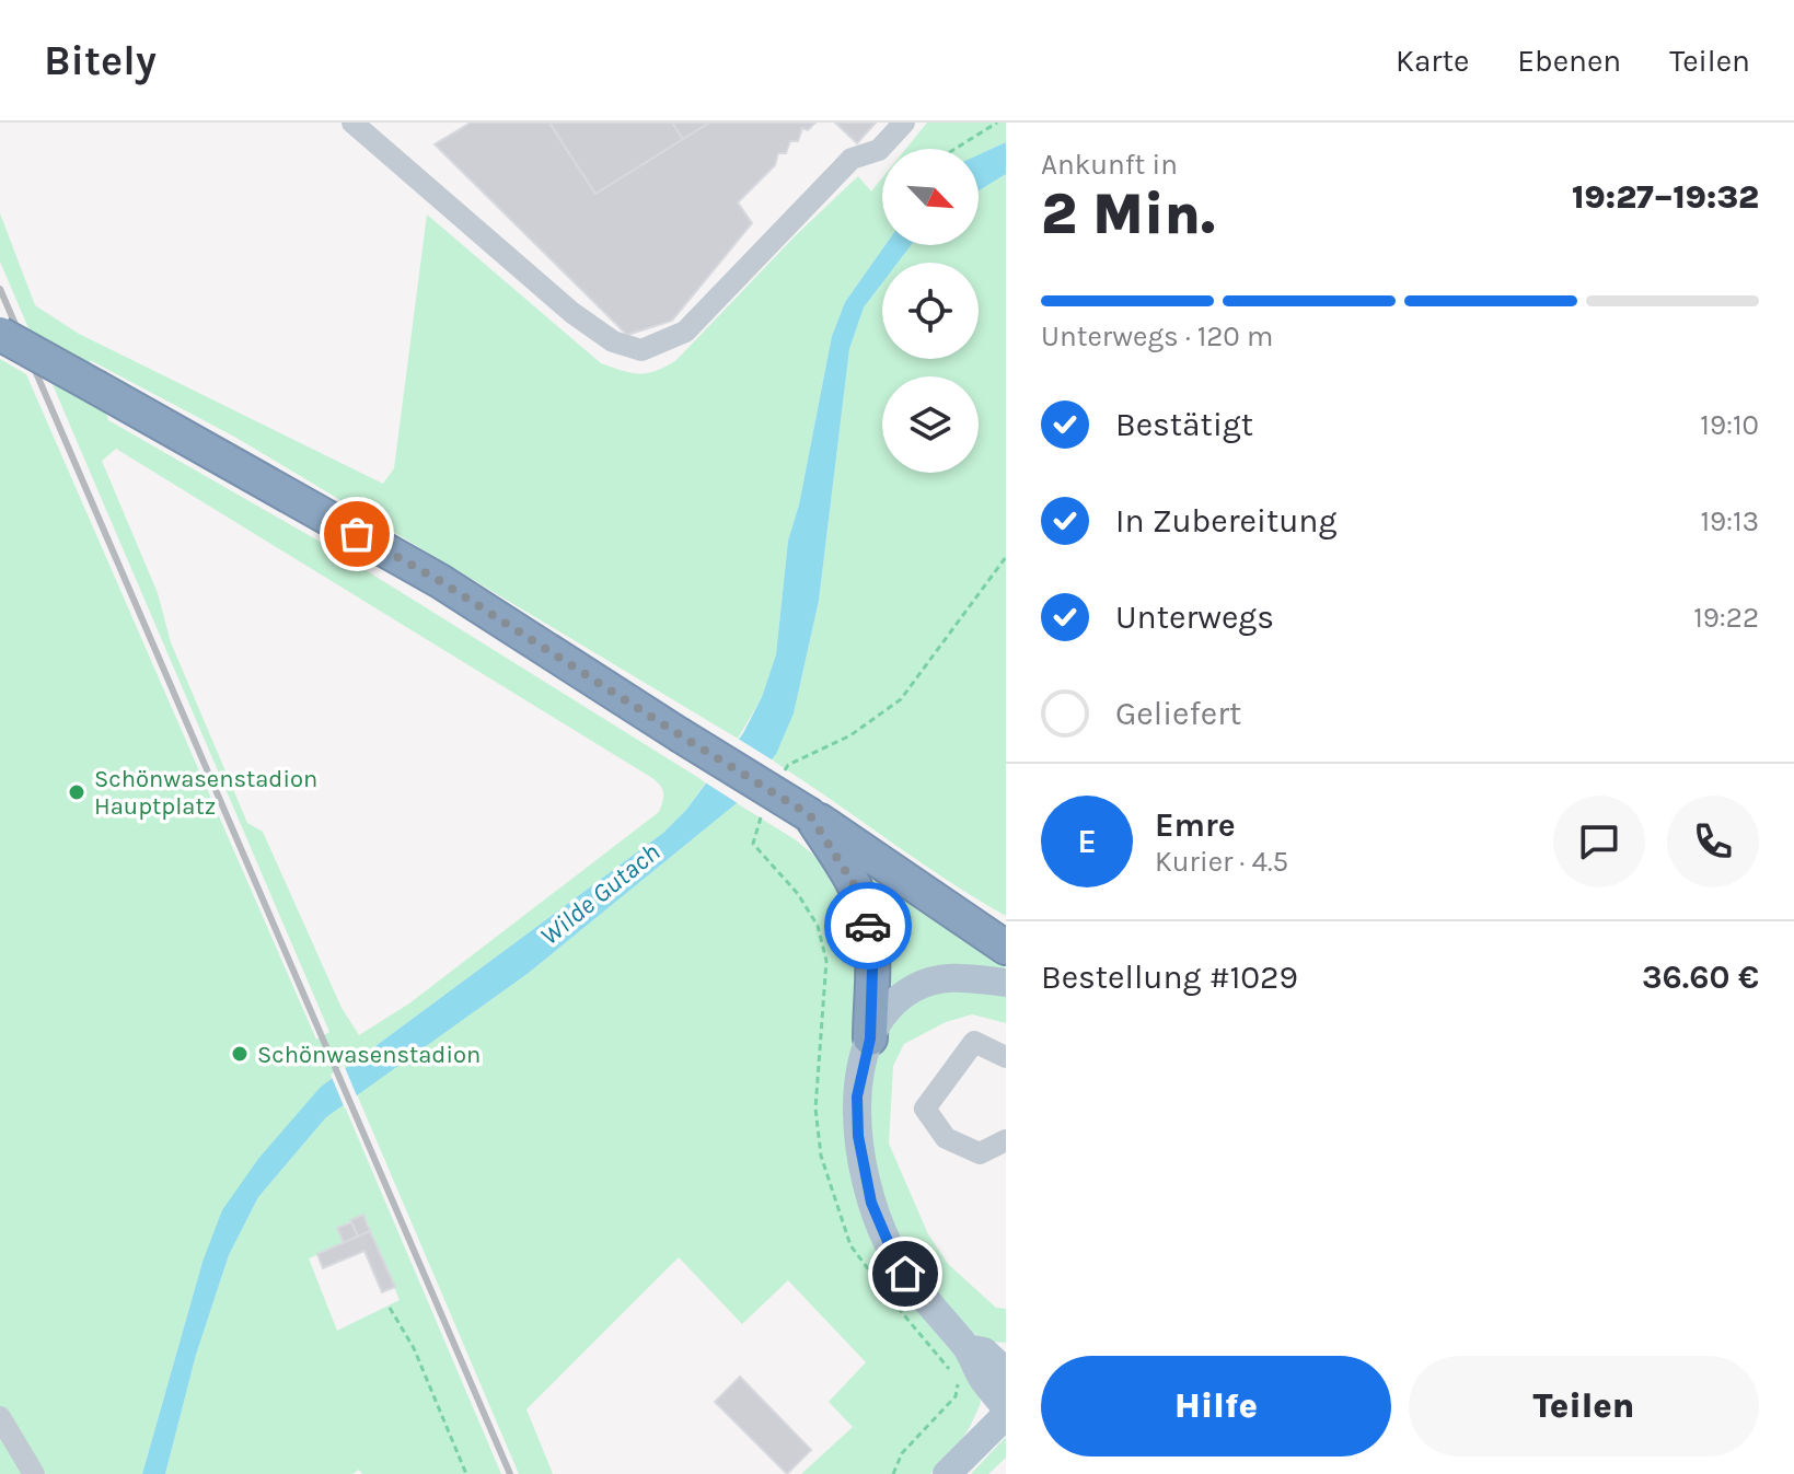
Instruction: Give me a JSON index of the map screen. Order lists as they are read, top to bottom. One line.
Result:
{"water":["Wilde Gutach"],"places":["Schönwasenstadion Hauptplatz","Schönwasenstadion"],"north":"bottom right","page":{"header":"Bitely","nav":["Karte","Ebenen","Teilen"],"heading":["2 Min.","Ankunft in","19:27–19:32"],"panel":["Emre","Kurier · 4.5","Bestellung #1029","36.60 €"],"bar":"Unterwegs · 120 m","list":[["Bestätigt","19:10"],["In Zubereitung","19:13"],["Unterwegs","19:22"],"Geliefert"],"round":"E","buttons":["Hilfe","Teilen"]}}
